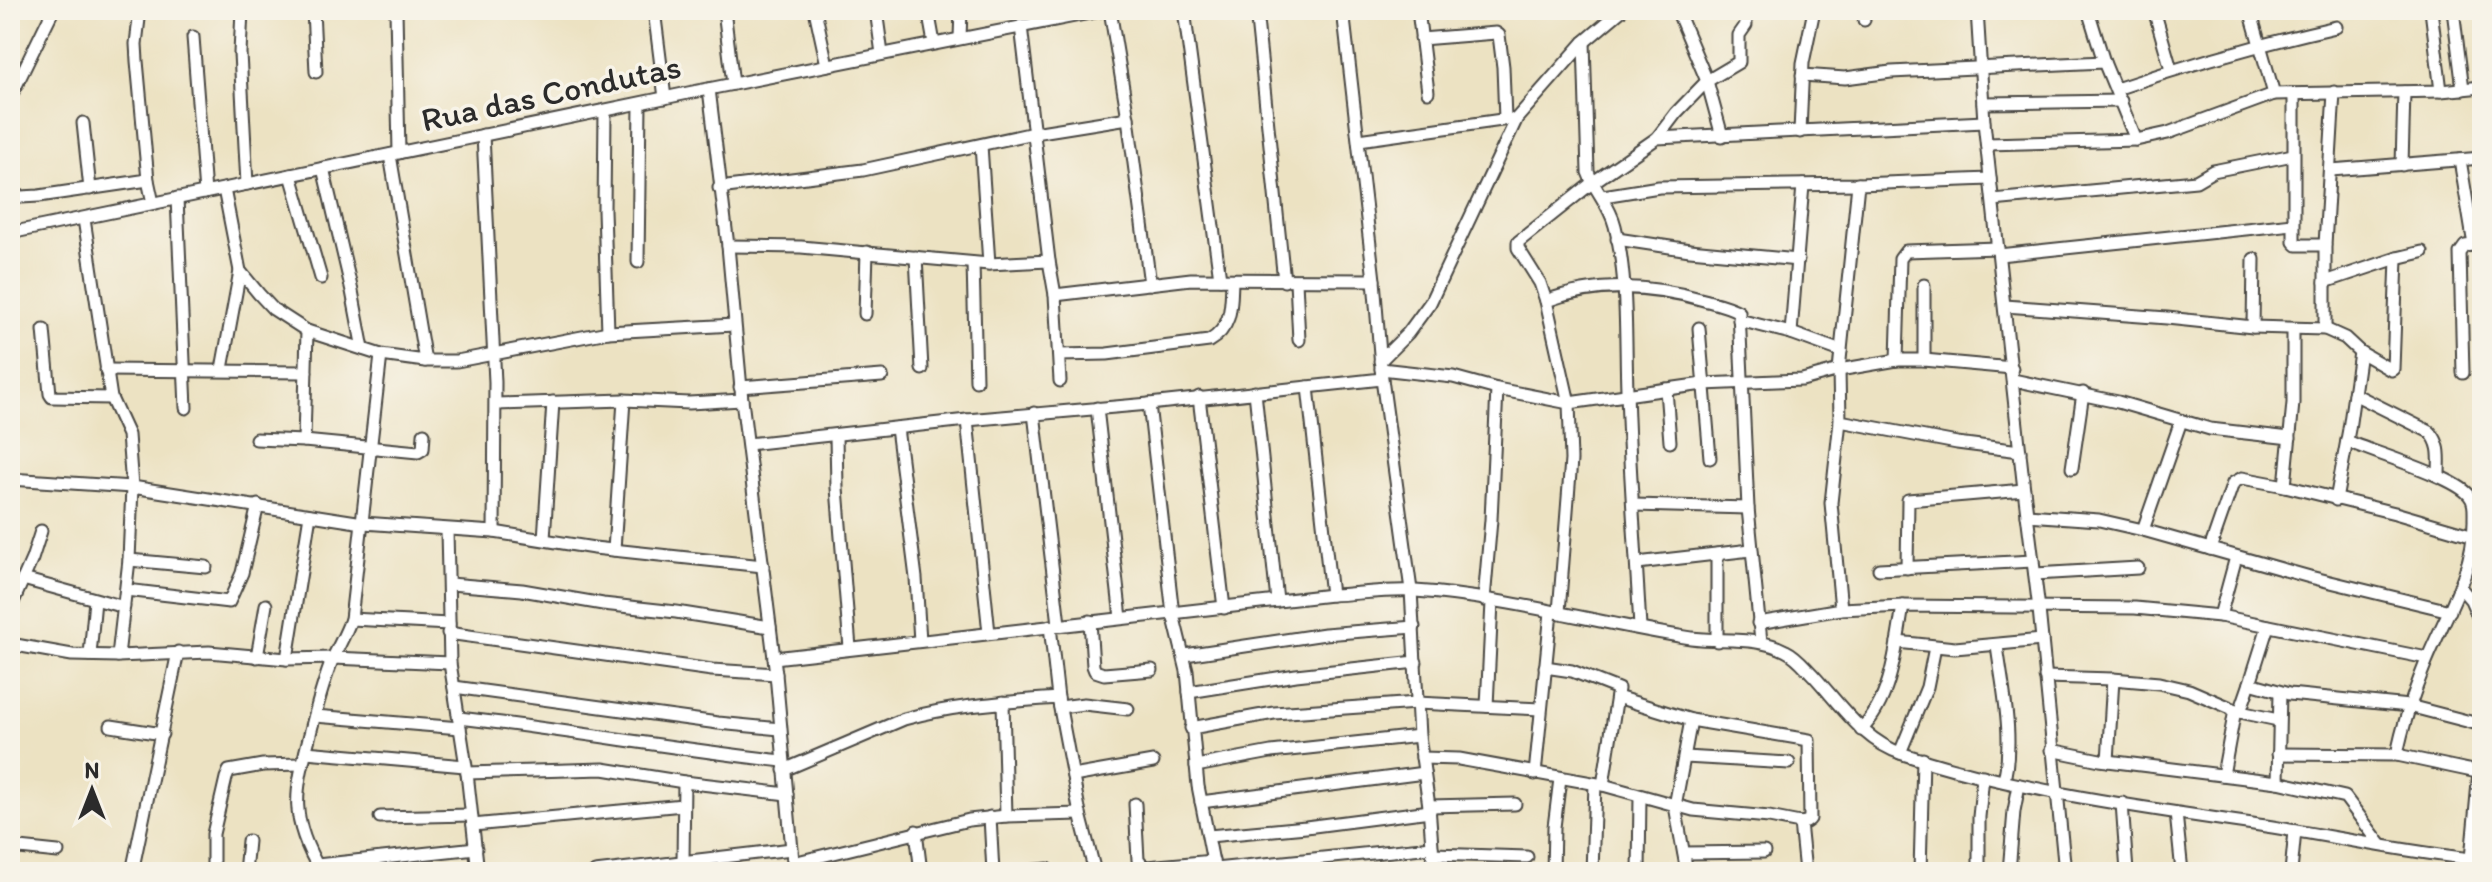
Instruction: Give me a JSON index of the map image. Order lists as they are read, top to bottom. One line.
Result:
{"streets":{"street":["Rua das Condutas"]},"north":"top"}
